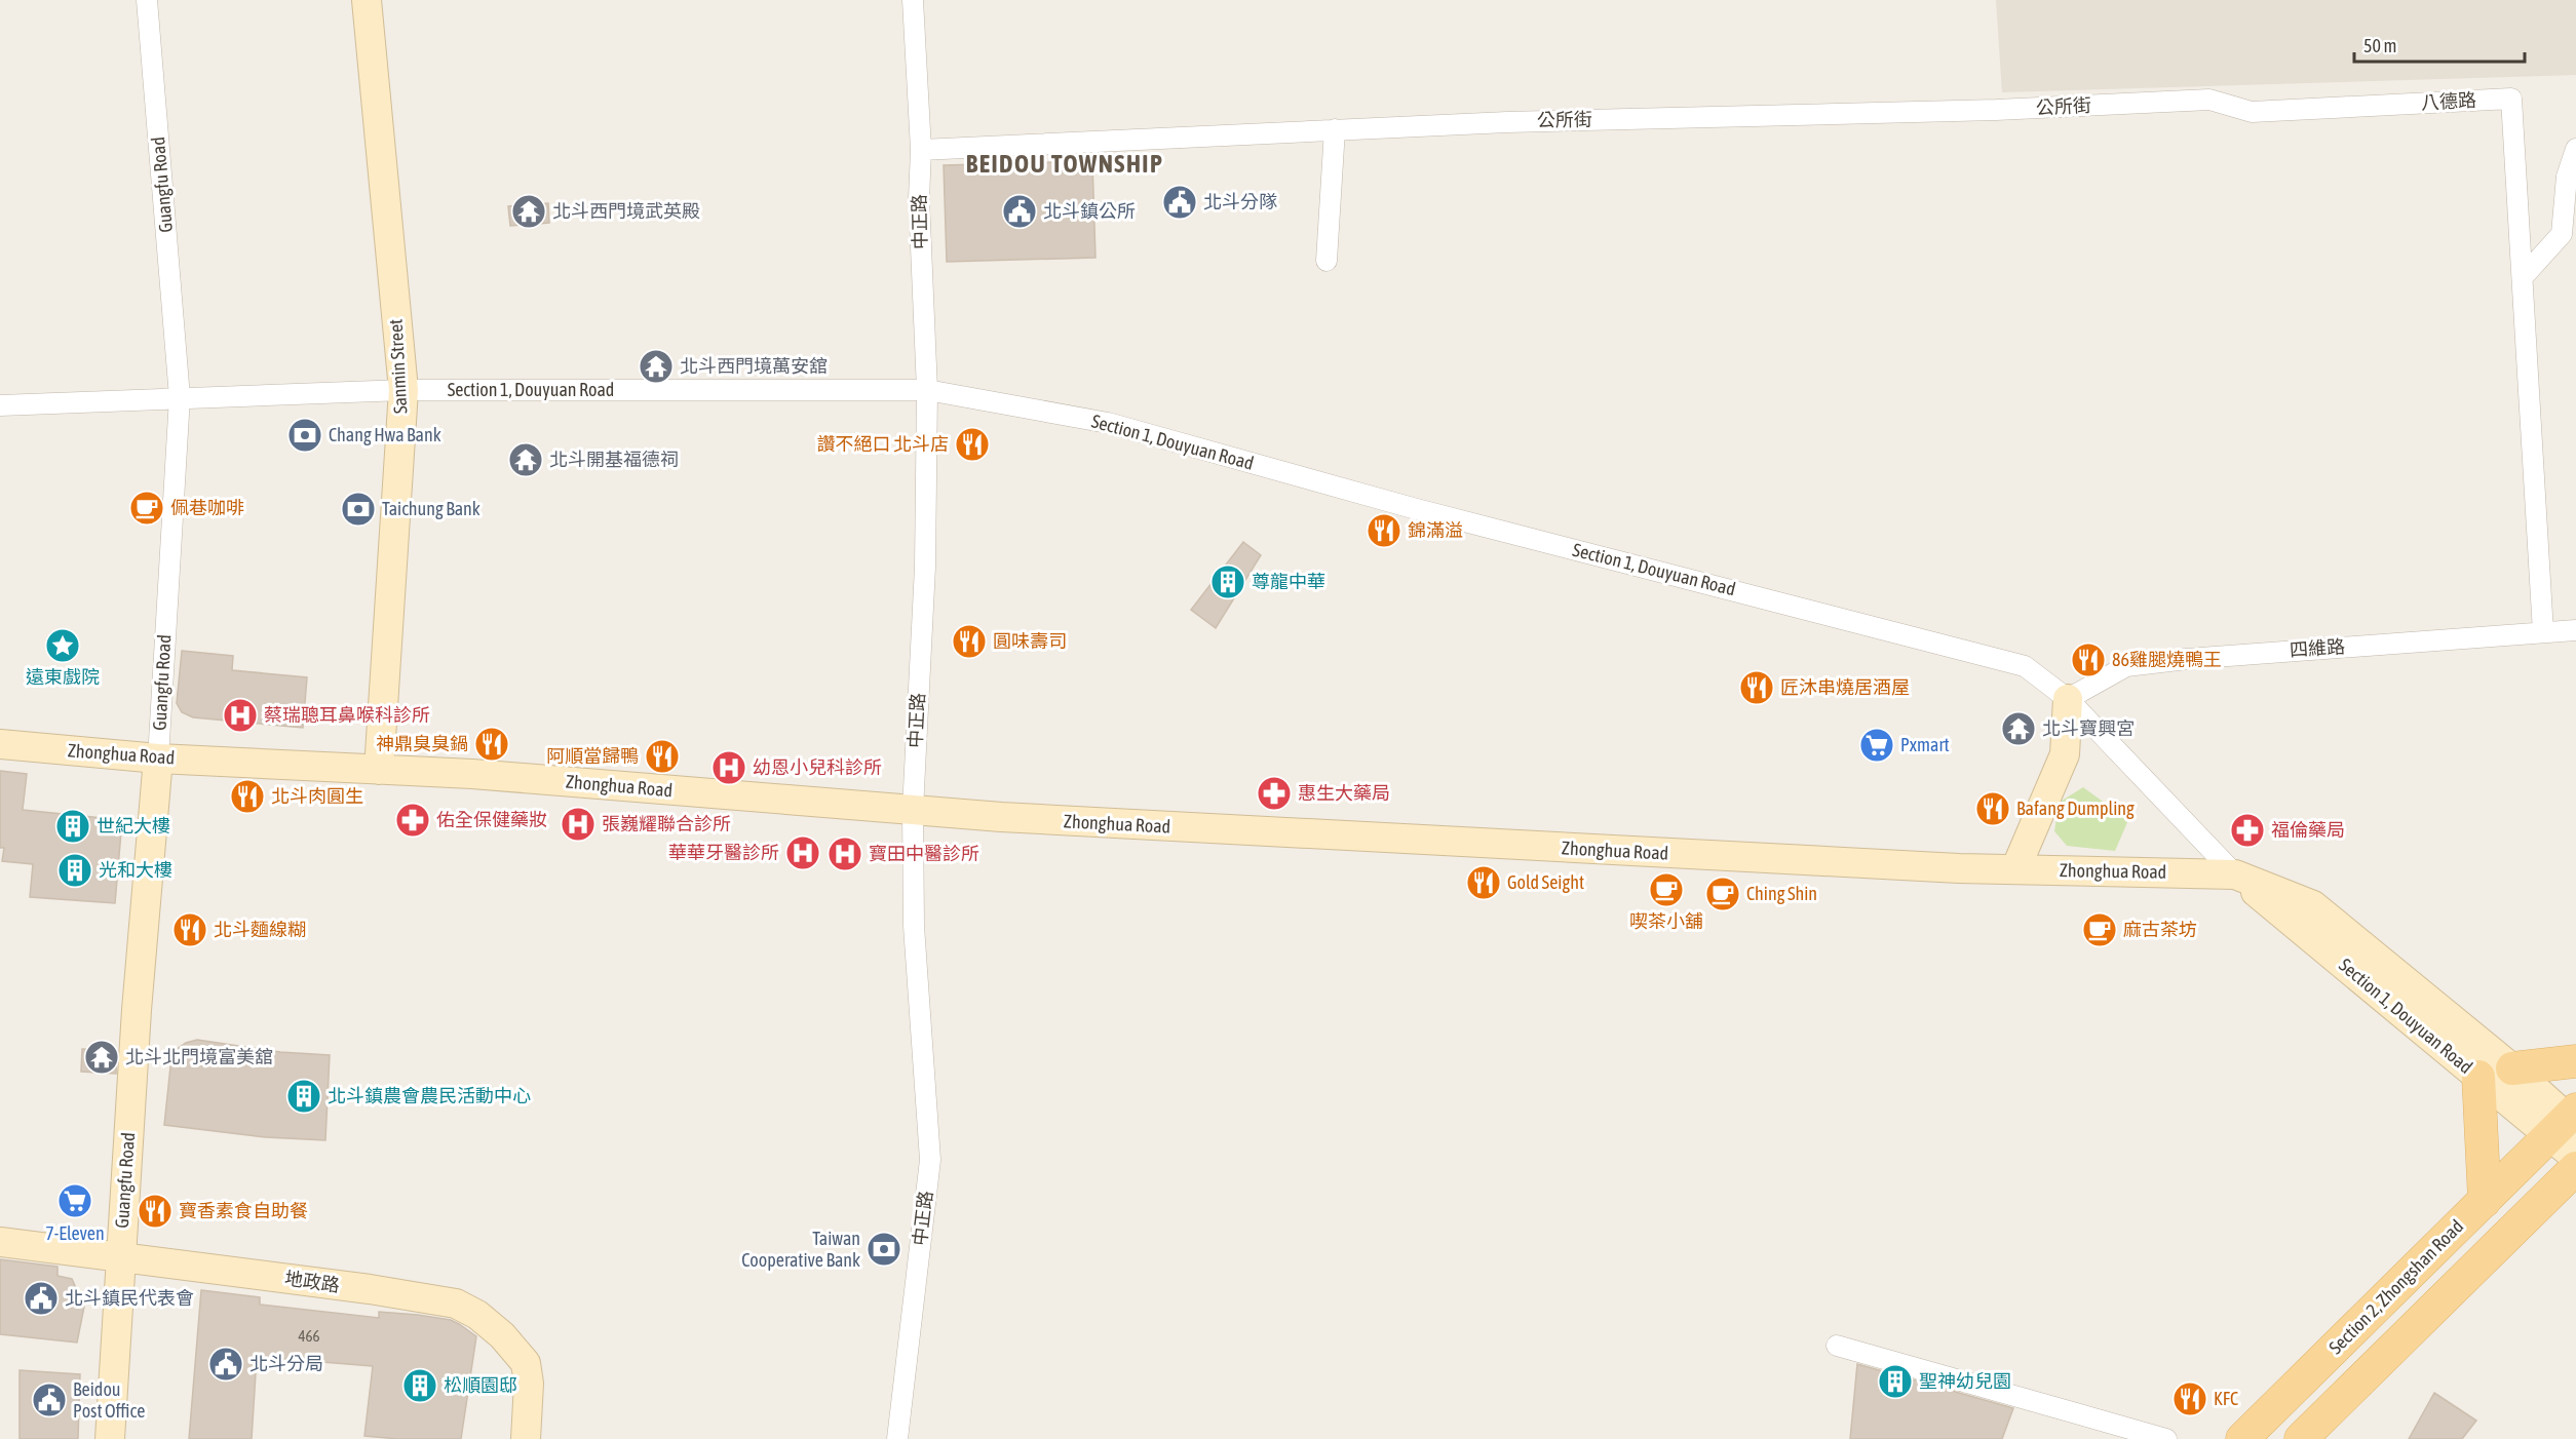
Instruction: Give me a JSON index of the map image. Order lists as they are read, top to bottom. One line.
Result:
{"streets":{"main road":["Guangfu Road","Sanmin Street","Section 1, Douyuan Road","Zhonghua Road","地政路","Section 2, Zhongshan Road"],"street":["八德路","公所街","中正路","四維路"]},"crossings":[["八德路","公所街"],["八德路","四維路"],["公所街","中正路"],["Guangfu Road","Section 1, Douyuan Road"],["Guangfu Road","Zhonghua Road"],["Guangfu Road","地政路"],["中正路","Section 1, Douyuan Road"],["中正路","Zhonghua Road"],["Sanmin Street","Section 1, Douyuan Road"],["Sanmin Street","Zhonghua Road"],["Section 1, Douyuan Road","四維路"],["Section 1, Douyuan Road","Zhonghua Road"],["Section 1, Douyuan Road","Section 2, Zhongshan Road"]],"districts":["BEIDOU TOWNSHIP"],"places":{"public building":["北斗分隊","北斗鎮公所","北斗鎮民代表會","北斗分局","Beidou Post Office"],"temple":["北斗西門境武英殿","北斗西門境萬安舘","北斗開基福德祠","北斗寶興宮","北斗北門境富美舘"],"bank":["Chang Hwa Bank","Taichung Bank","Taiwan Cooperative Bank"],"restaurant":["讚不絕口 北斗店","錦滿溢","圓味壽司","86雞腿燒鴨王","匠沐串燒居酒屋","神鼎臭臭鍋","阿順當歸鴨","北斗肉圓生","Bafang Dumpling","Gold Seight","北斗麵線糊","寶香素食自助餐","KFC"],"cafe":["佩巷咖啡","喫茶小舖","Ching Shin","麻古茶坊"],"building":["尊龍中華","世紀大樓","光和大樓","北斗鎮農會農民活動中心","聖神幼兒園","松順園邸"],"place":["遠東戲院"],"hospital":["蔡瑞聰耳鼻喉科診所","幼恩小兒科診所","張巍耀聯合診所","華華牙醫診所","寶田中醫診所"],"supermarket":["Pxmart","7-Eleven"],"pharmacy":["惠生大藥局","佑全保健藥妝","福倫藥局"]},"house_numbers":["466"],"scale_bar":"50 m"}
